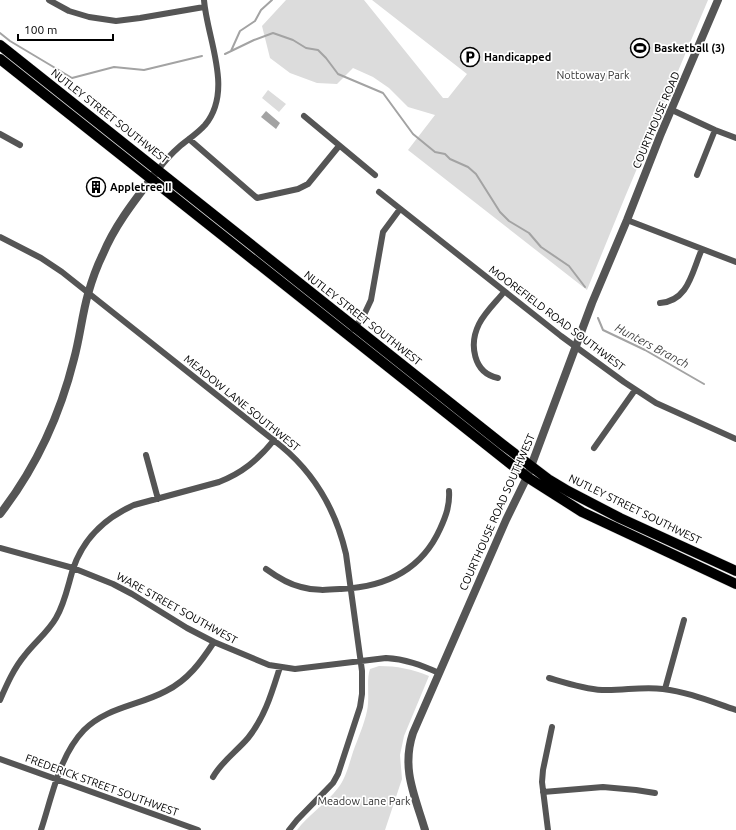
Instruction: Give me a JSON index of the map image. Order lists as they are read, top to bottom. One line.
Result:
{"streets":{"main road":["NUTLEY STREET SOUTHWEST"],"street":["COURTHOUSE ROAD","MOOREFIELD ROAD SOUTHWEST","MEADOW LANE SOUTHWEST","COURTHOUSE ROAD SOUTHWEST","WARE STREET SOUTHWEST","FREDERICK STREET SOUTHWEST"]},"crossings":[["NUTLEY STREET SOUTHWEST","COURTHOUSE ROAD SOUTHWEST"],["COURTHOUSE ROAD","COURTHOUSE ROAD SOUTHWEST"],["MOOREFIELD ROAD SOUTHWEST","COURTHOUSE ROAD SOUTHWEST"],["MEADOW LANE SOUTHWEST","WARE STREET SOUTHWEST"],["COURTHOUSE ROAD SOUTHWEST","WARE STREET SOUTHWEST"]],"water":["Hunters Branch"],"parks":["Nottoway Park","Meadow Lane Park"],"places":{"sports":["Basketball (3)"],"parking":["Handicapped"],"building":["Appletree II"]},"scale_bar":"100 m"}
